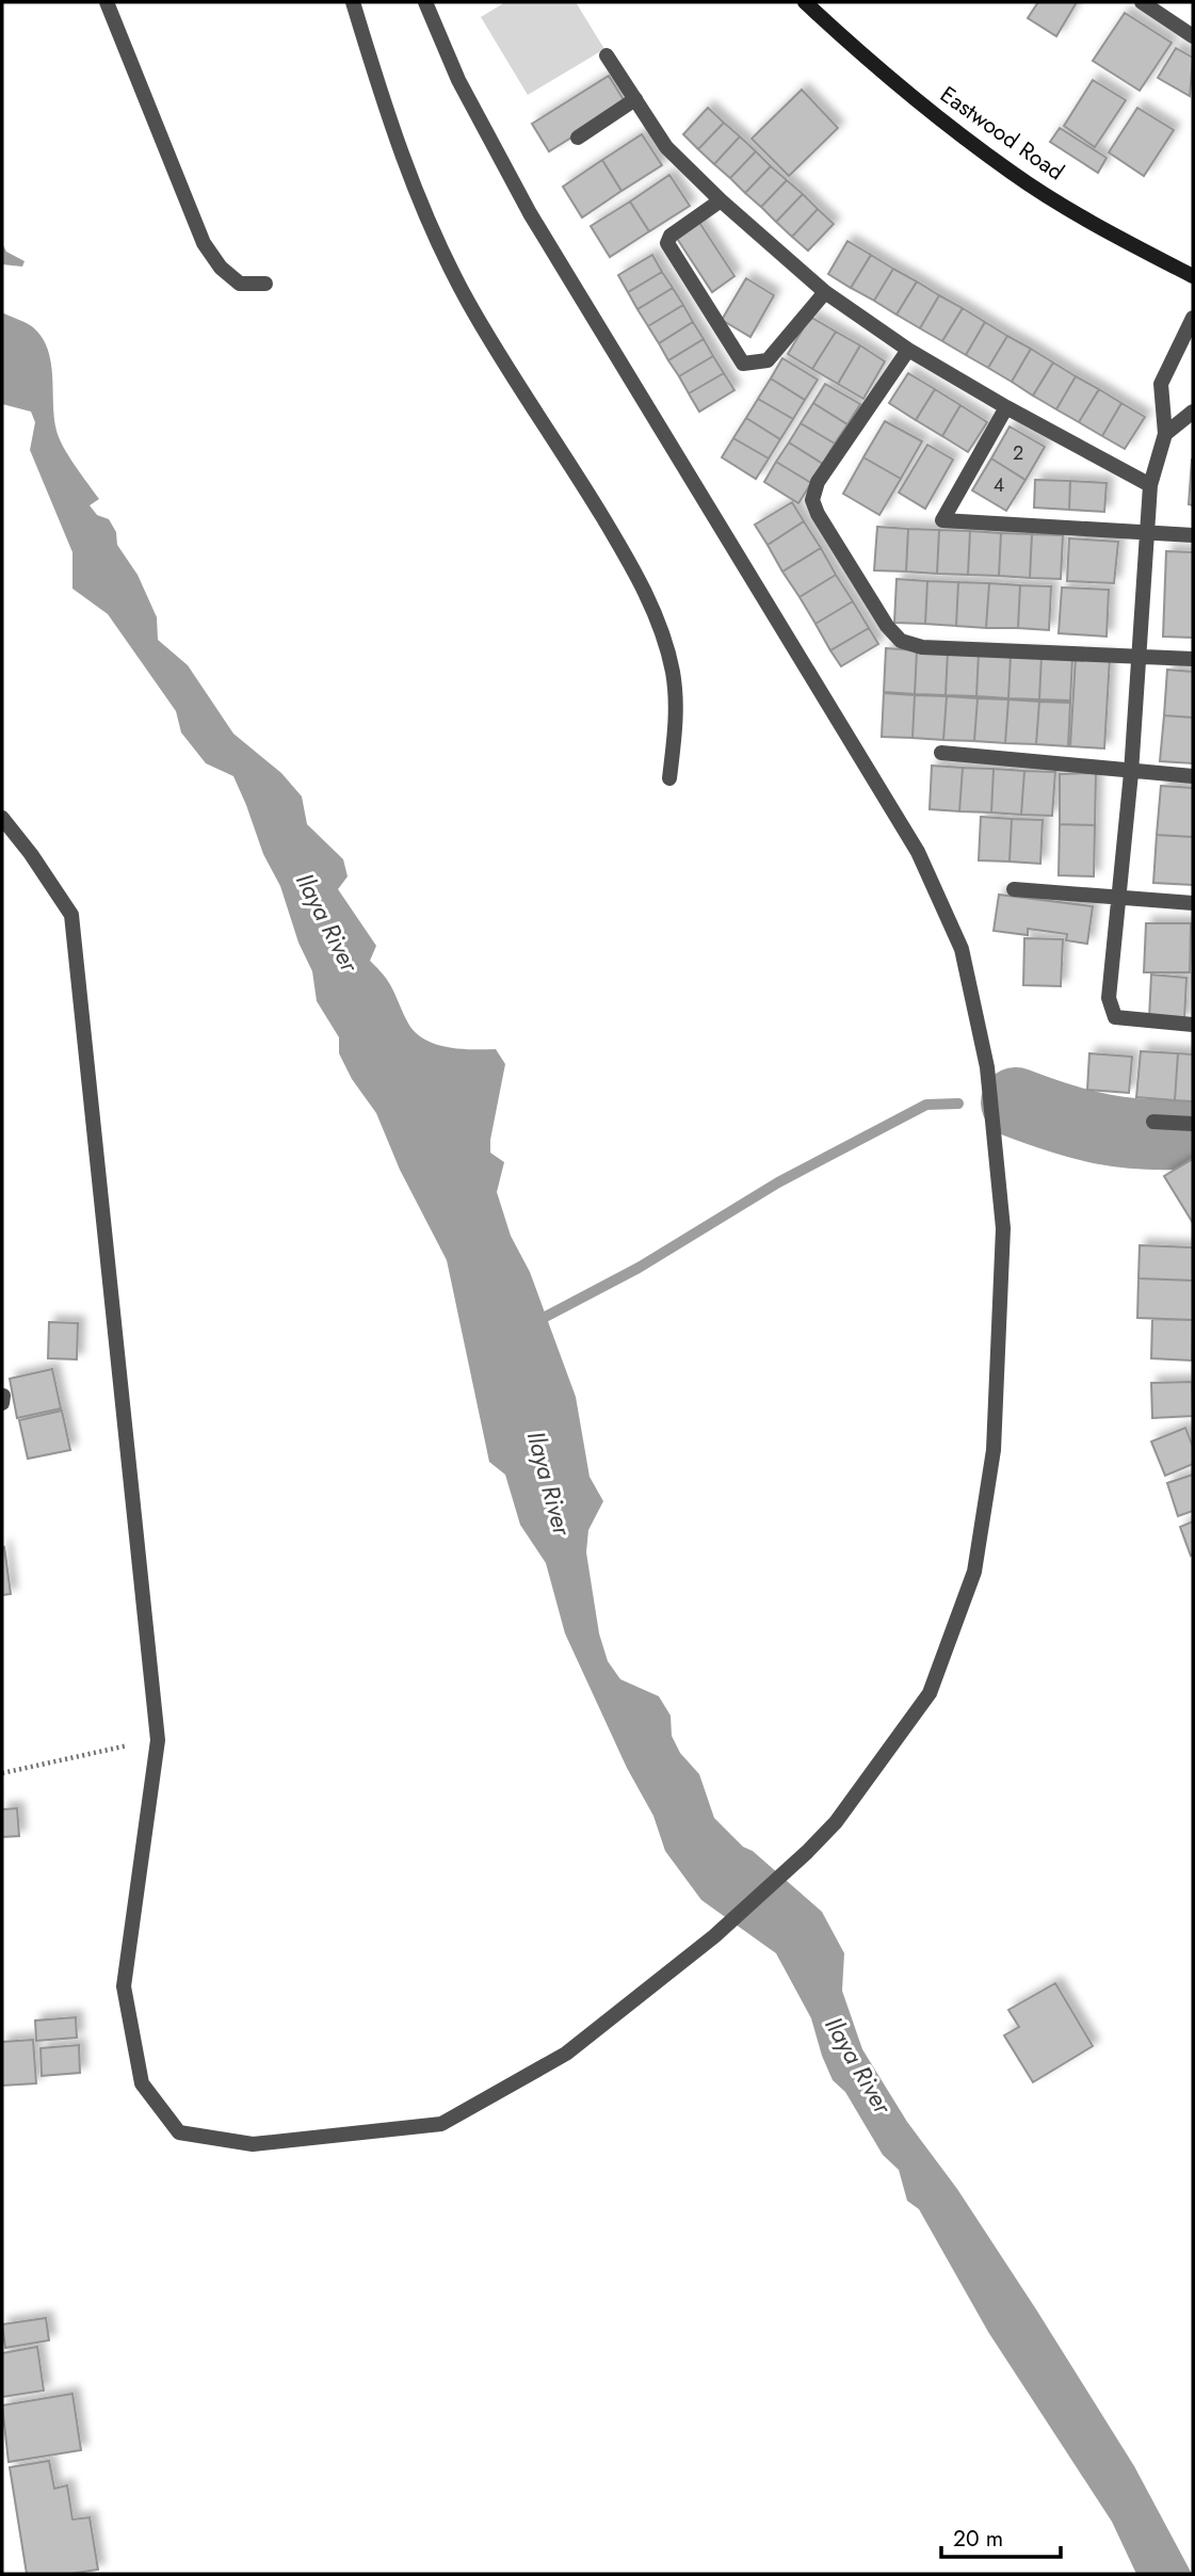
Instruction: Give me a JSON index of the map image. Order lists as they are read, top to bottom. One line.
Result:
{"streets":{"main road":["Eastwood Road"]},"water":["Ilaya River"],"house_numbers":["2","4"],"scale_bar":"20 m"}
